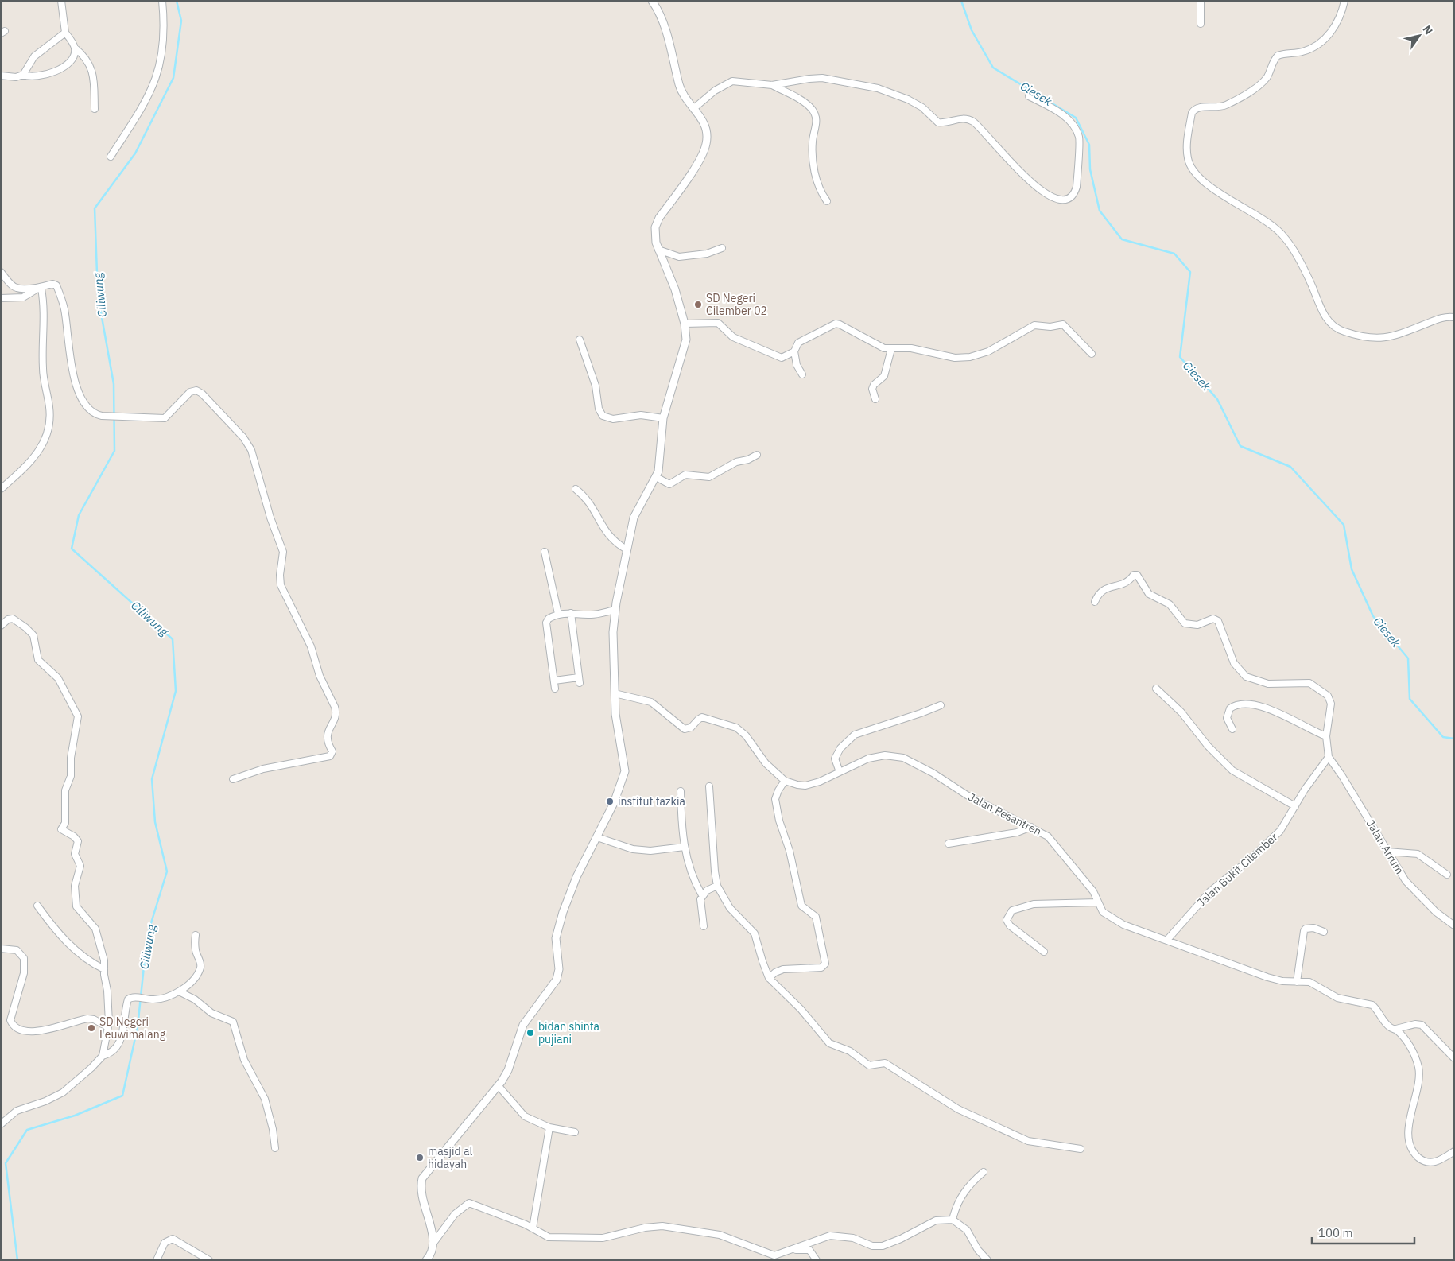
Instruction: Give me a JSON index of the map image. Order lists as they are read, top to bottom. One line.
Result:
{"streets":{"street":["Jalan Pesantren","Jalan Arrum","Jalan Bukit Cilember"]},"crossings":[["Jalan Pesantren","Jalan Bukit Cilember"],["Jalan Arrum","Jalan Bukit Cilember"]],"water":["Ciesek","Ciliwung"],"places":["SD Negeri Cilember 02","institut tazkia","SD Negeri Leuwimalang","bidan shinta pujiani","masjid al hidayah"],"scale_bar":"100 m","north":"top right"}
